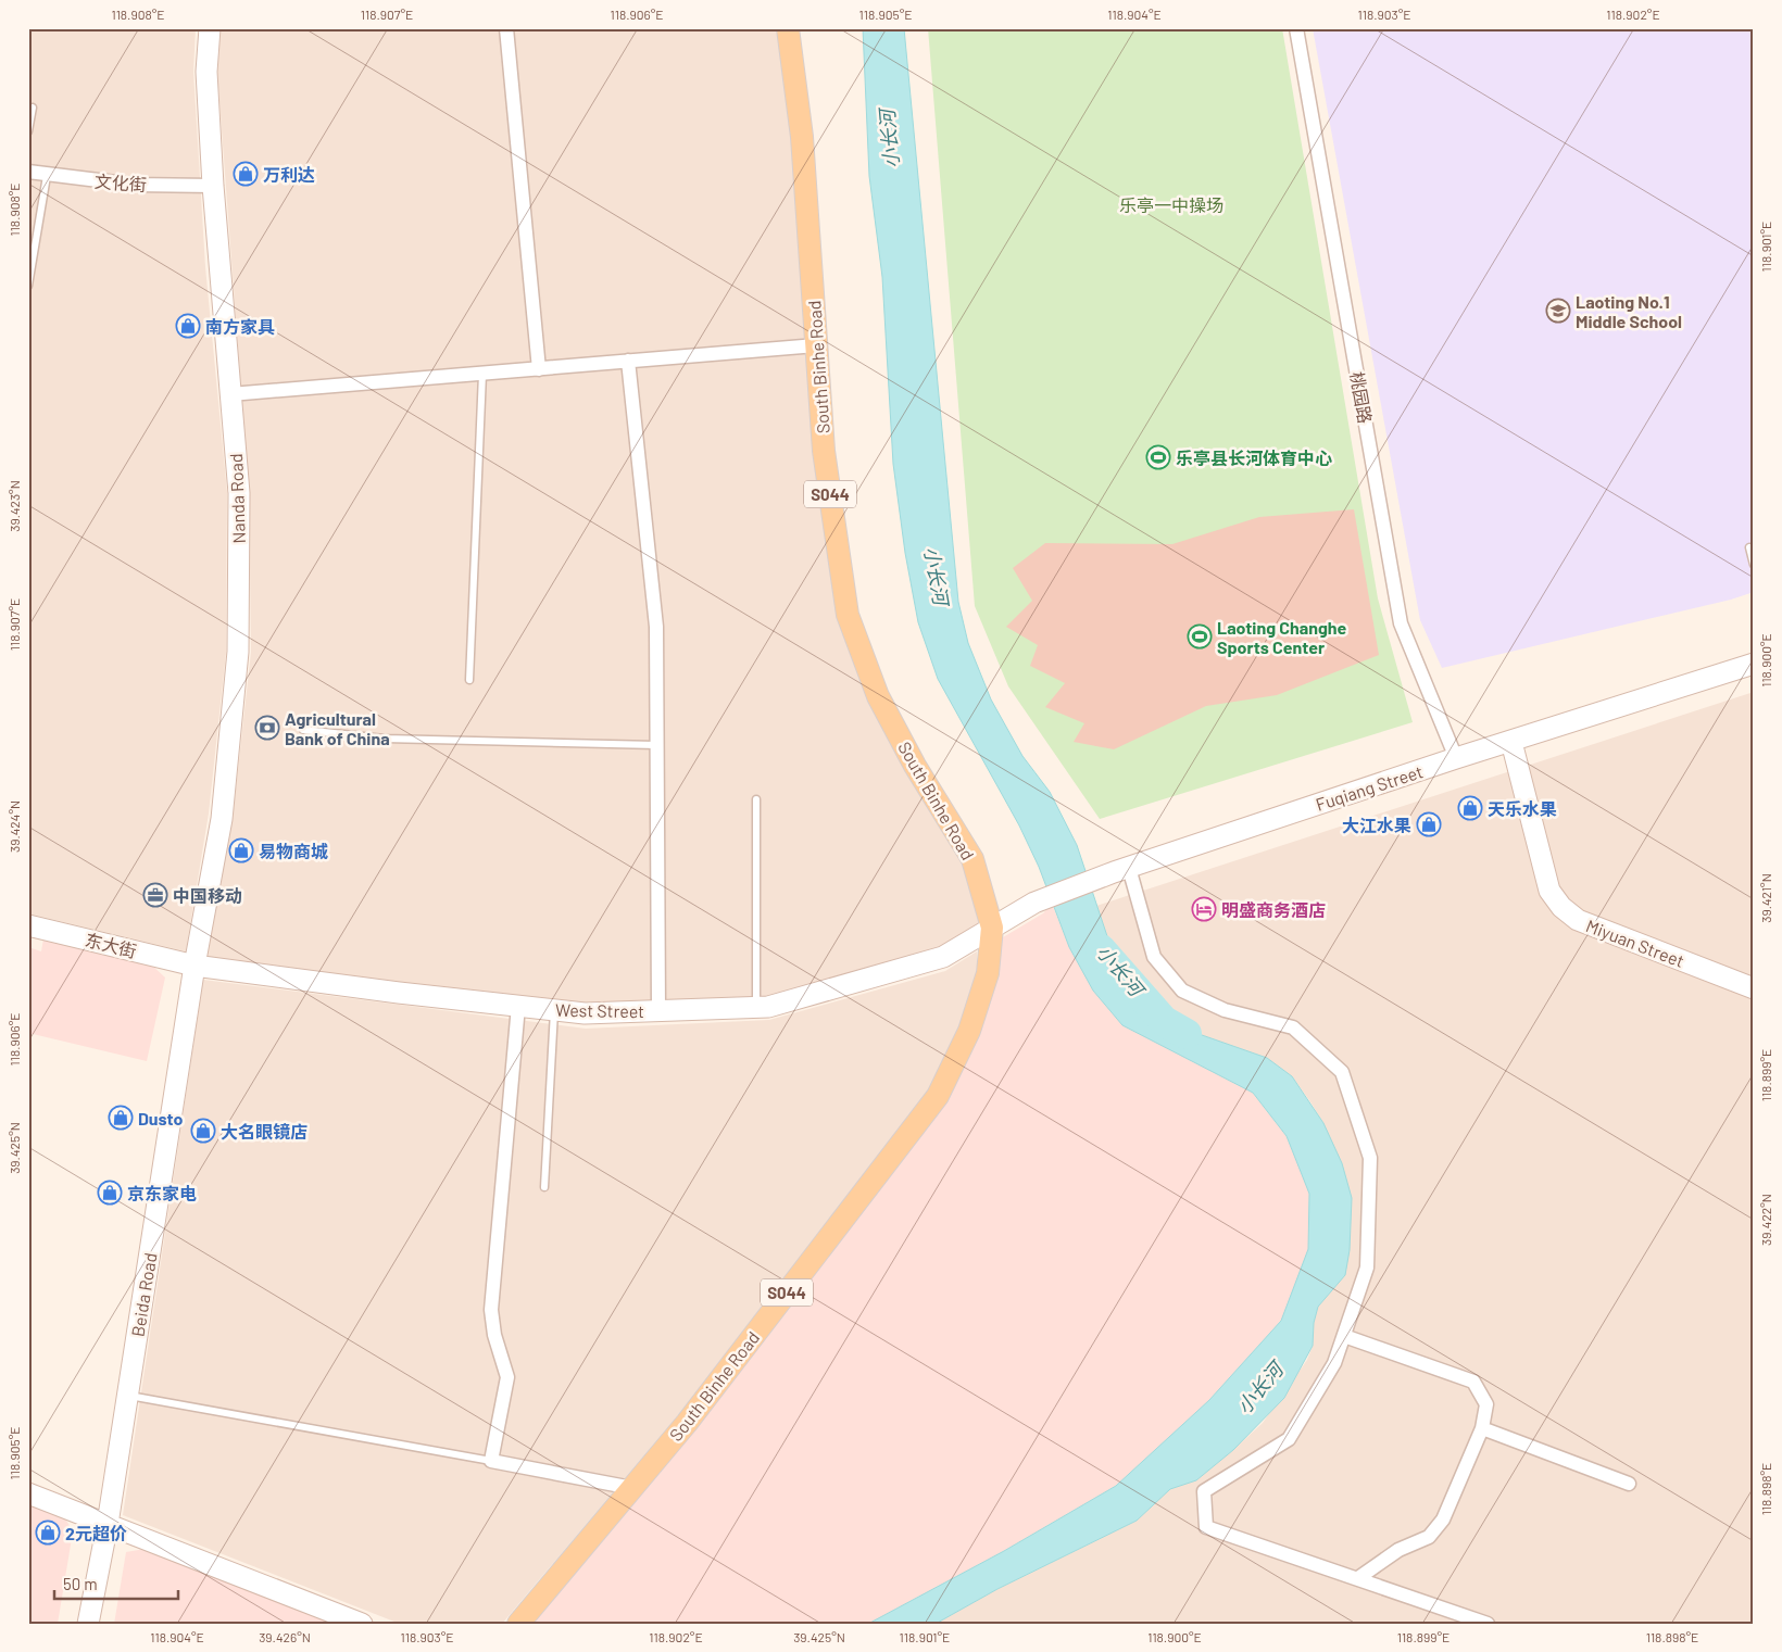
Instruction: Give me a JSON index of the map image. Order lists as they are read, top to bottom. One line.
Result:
{"streets":{"main road":["South Binhe Road","S044"],"street":["文化街","桃园路","Nanda Road","Fuqiang Street","Miyuan Street","东大街","West Street","Beida Road"]},"crossings":[["文化街","Nanda Road"],["South Binhe Road","Fuqiang Street"],["South Binhe Road","West Street"],["桃园路","Fuqiang Street"],["Nanda Road","东大街"],["Nanda Road","West Street"],["Nanda Road","Beida Road"],["Fuqiang Street","Miyuan Street"],["Fuqiang Street","West Street"],["东大街","West Street"],["东大街","Beida Road"],["West Street","Beida Road"]],"water":["小长河"],"parks":["乐亭一中操场"],"places":{"shop":["万利达","南方家具","天乐水果","大江水果","易物商城","Dusto","大名眼镜店","京东家电","2元超价"],"school or university":["Laoting No.1 Middle School"],"sports":["乐亭县长河体育中心","Laoting Changhe Sports Center"],"bank":["Agricultural Bank of China"],"office":["中国移动"],"hotel":["明盛商务酒店"]},"scale_bar":"50 m","coordinates":["118.908°E","118.907°E","118.906°E","118.905°E","118.904°E","118.903°E","118.902°E","118.901°E","39.423°N","118.900°E","39.424°N","39.421°N","118.899°E","39.425°N","39.422°N","118.898°E","39.426°N"]}
